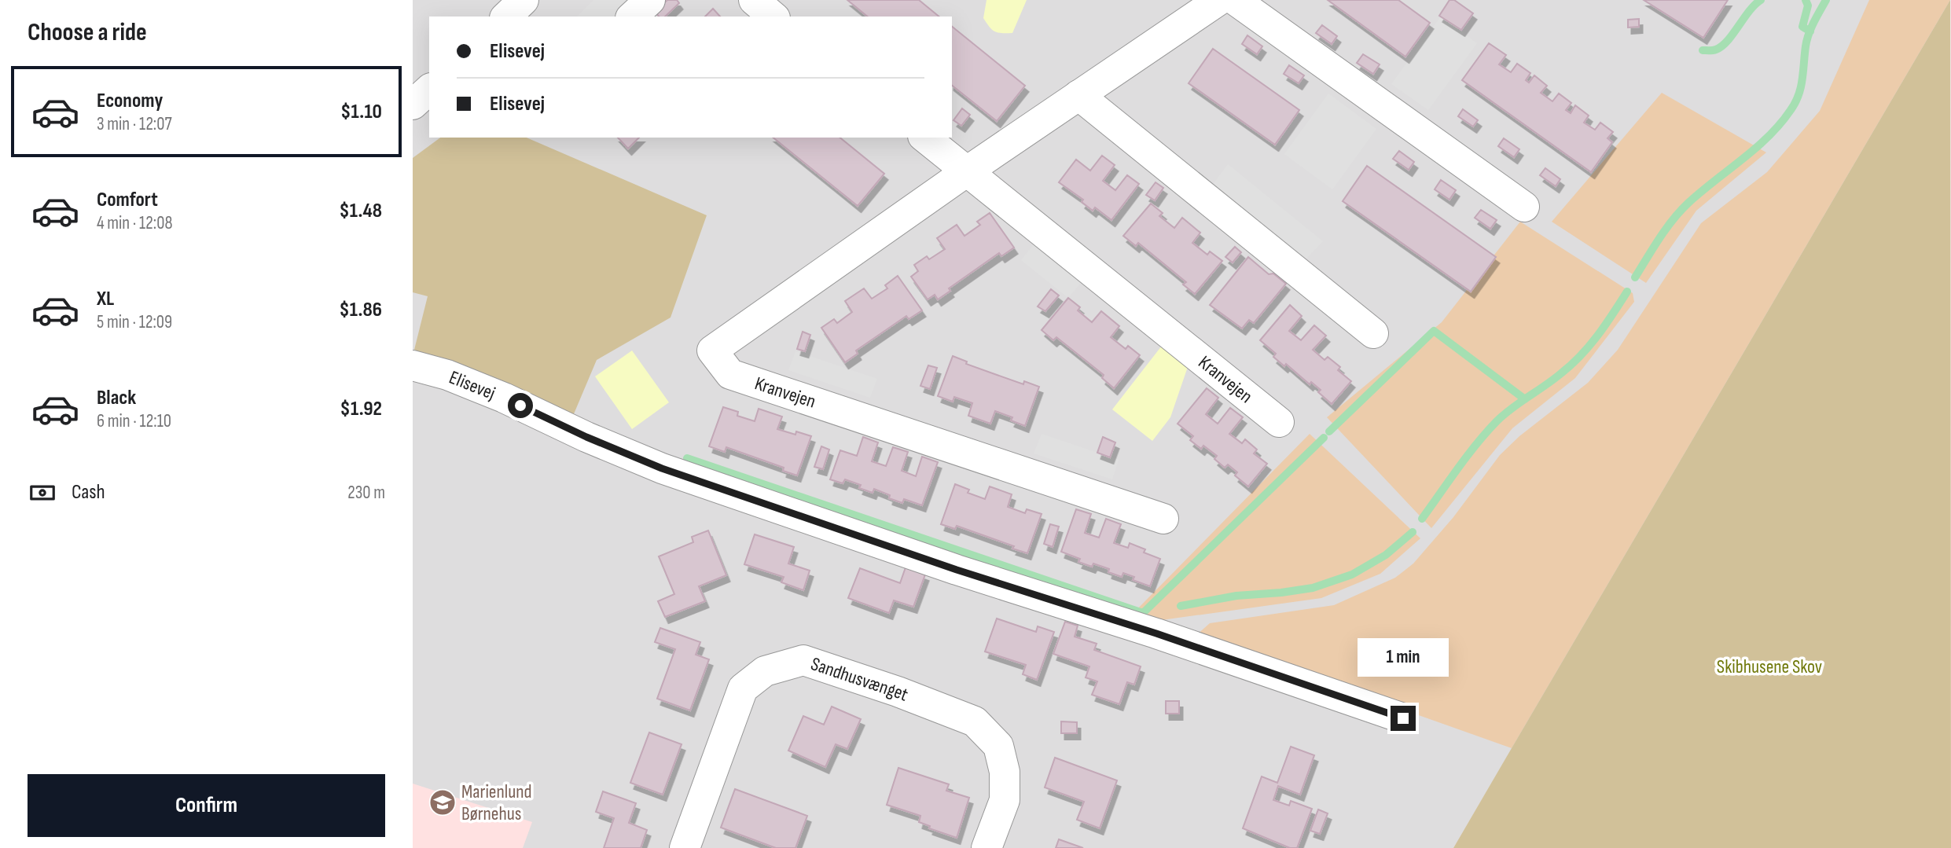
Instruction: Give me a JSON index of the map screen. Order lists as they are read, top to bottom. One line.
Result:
{"streets":{"street":["Kranvejen","Elisevej","Sandhusvænget"]},"parks":["Skibhusene Skov"],"places":{"school or university":["Marienlund Børnehus"]},"page":{"heading":"Choose a ride","banner":["Elisevej","Elisevej"],"list":[{"name":"Economy","note":"3 min · 12:07","value":"$1.10"},{"name":"Comfort","note":"4 min · 12:08","value":"$1.48"},{"name":"XL","note":"5 min · 12:09","value":"$1.86"},{"name":"Black","note":"6 min · 12:10","value":"$1.92"}],"pay":["Cash","230 m"],"bubble":"1 min","buttons":"Confirm"}}
